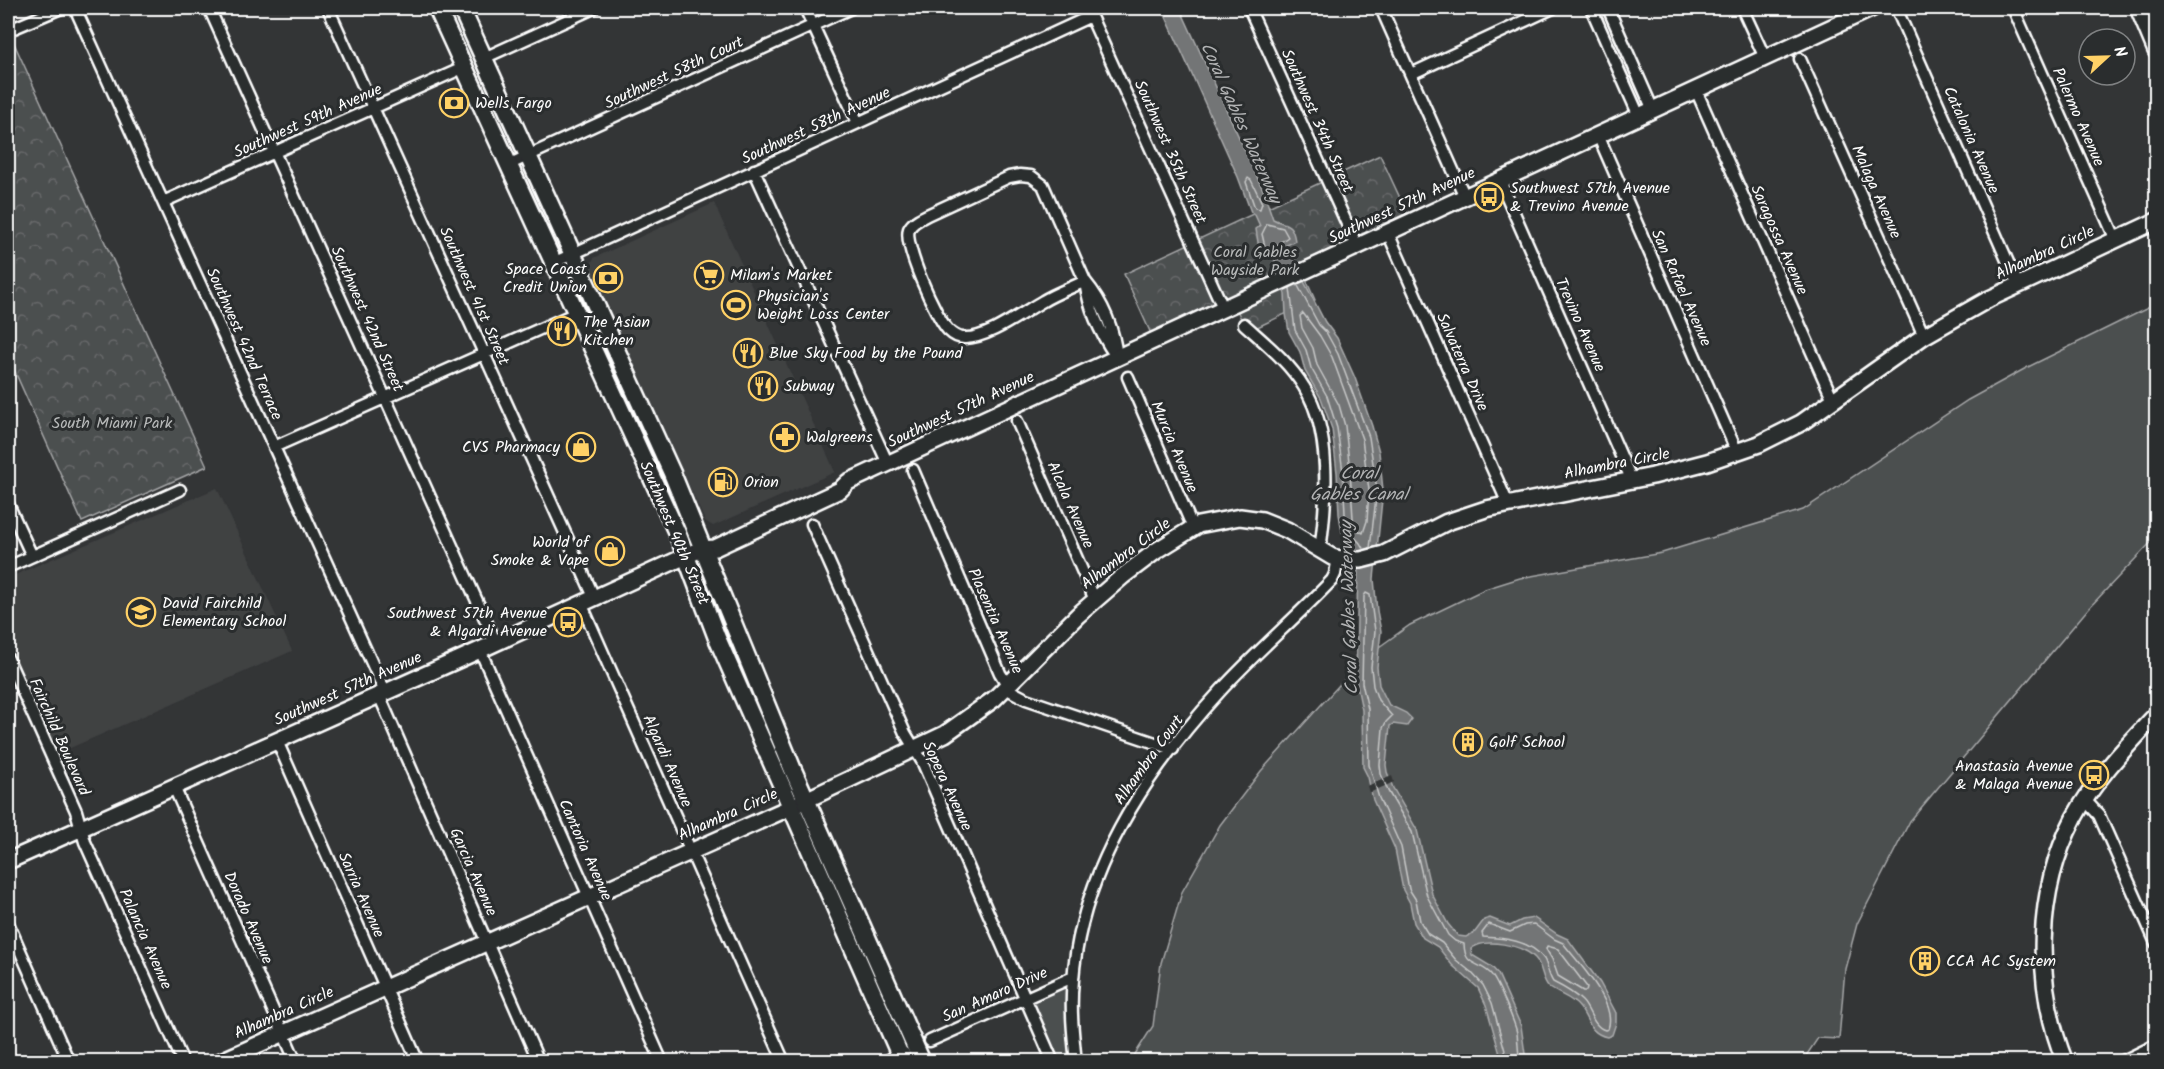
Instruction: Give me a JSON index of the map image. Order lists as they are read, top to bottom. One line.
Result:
{"streets":{"main road":["Southwest 40th Street"],"street":["Southwest 58th Court","Palermo Avenue","Southwest 59th Avenue","Southwest 34th Street","Southwest 58th Avenue","Catalonia Avenue","Southwest 35th Street","Malaga Avenue","Southwest 57th Avenue","Saragossa Avenue","Alhambra Circle","San Rafael Avenue","Southwest 41st Street","Southwest 42nd Street","Trevino Avenue","Southwest 42nd Terrace","Salvaterra Drive","Murcia Avenue","Alcala Avenue","Plasentia Avenue","Fairchild Boulevard","Alhambra Court","Algardi Avenue","Sopera Avenue","Cantoria Avenue","Garcia Avenue","Sarria Avenue","Dorado Avenue","Palancia Avenue","San Amaro Drive"]},"crossings":[["Southwest 58th Court","Southwest 40th Street"],["Palermo Avenue","Alhambra Circle"],["Southwest 59th Avenue","Southwest 41st Street"],["Southwest 59th Avenue","Southwest 42nd Street"],["Southwest 59th Avenue","Southwest 42nd Terrace"],["Southwest 59th Avenue","Southwest 40th Street"],["Southwest 34th Street","Southwest 57th Avenue"],["Southwest 58th Avenue","Southwest 35th Street"],["Southwest 58th Avenue","Southwest 40th Street"],["Catalonia Avenue","Alhambra Circle"],["Southwest 35th Street","Southwest 57th Avenue"],["Malaga Avenue","Alhambra Circle"],["Southwest 57th Avenue","Saragossa Avenue"],["Southwest 57th Avenue","San Rafael Avenue"],["Southwest 57th Avenue","Southwest 41st Street"],["Southwest 57th Avenue","Southwest 42nd Street"],["Southwest 57th Avenue","Trevino Avenue"],["Southwest 57th Avenue","Southwest 42nd Terrace"],["Southwest 57th Avenue","Salvaterra Drive"],["Southwest 57th Avenue","Southwest 40th Street"],["Southwest 57th Avenue","Fairchild Boulevard"],["Southwest 57th Avenue","Algardi Avenue"],["Southwest 57th Avenue","Cantoria Avenue"],["Southwest 57th Avenue","Garcia Avenue"],["Southwest 57th Avenue","Sarria Avenue"],["Southwest 57th Avenue","Dorado Avenue"],["Southwest 57th Avenue","Palancia Avenue"],["Saragossa Avenue","Alhambra Circle"],["Alhambra Circle","San Rafael Avenue"],["Alhambra Circle","Trevino Avenue"],["Alhambra Circle","Salvaterra Drive"],["Alhambra Circle","Murcia Avenue"],["Alhambra Circle","Alcala Avenue"],["Alhambra Circle","Southwest 40th Street"],["Alhambra Circle","Plasentia Avenue"],["Alhambra Circle","Alhambra Court"],["Alhambra Circle","Algardi Avenue"],["Alhambra Circle","Sopera Avenue"],["Alhambra Circle","Cantoria Avenue"],["Alhambra Circle","Garcia Avenue"],["Alhambra Circle","Sarria Avenue"],["Alhambra Circle","Dorado Avenue"],["Southwest 41st Street","Algardi Avenue"],["Southwest 42nd Terrace","Garcia Avenue"],["Southwest 40th Street","San Amaro Drive"],["Plasentia Avenue","Alhambra Court"],["Fairchild Boulevard","Palancia Avenue"],["Alhambra Court","San Amaro Drive"],["Sopera Avenue","San Amaro Drive"]],"water":["Coral Gables Waterway","Coral Gables Canal"],"parks":["Coral Gables Wayside Park","South Miami Park"],"places":{"bank":["Wells Fargo","Space Coast Credit Union"],"bus stop":["Southwest 57th Avenue & Trevino Avenue","Southwest 57th Avenue & Algardi Avenue","Anastasia Avenue & Malaga Avenue"],"supermarket":["Milam's Market"],"sports":["Physician's Weight Loss Center"],"restaurant":["The Asian Kitchen","Blue Sky Food by the Pound","Subway"],"pharmacy":["Walgreens"],"shop":["CVS Pharmacy","World of Smoke & Vape"],"fuel station":["Orion"],"school or university":["David Fairchild Elementary School"],"building":["Golf School","CCA AC System"]},"north":"right"}
